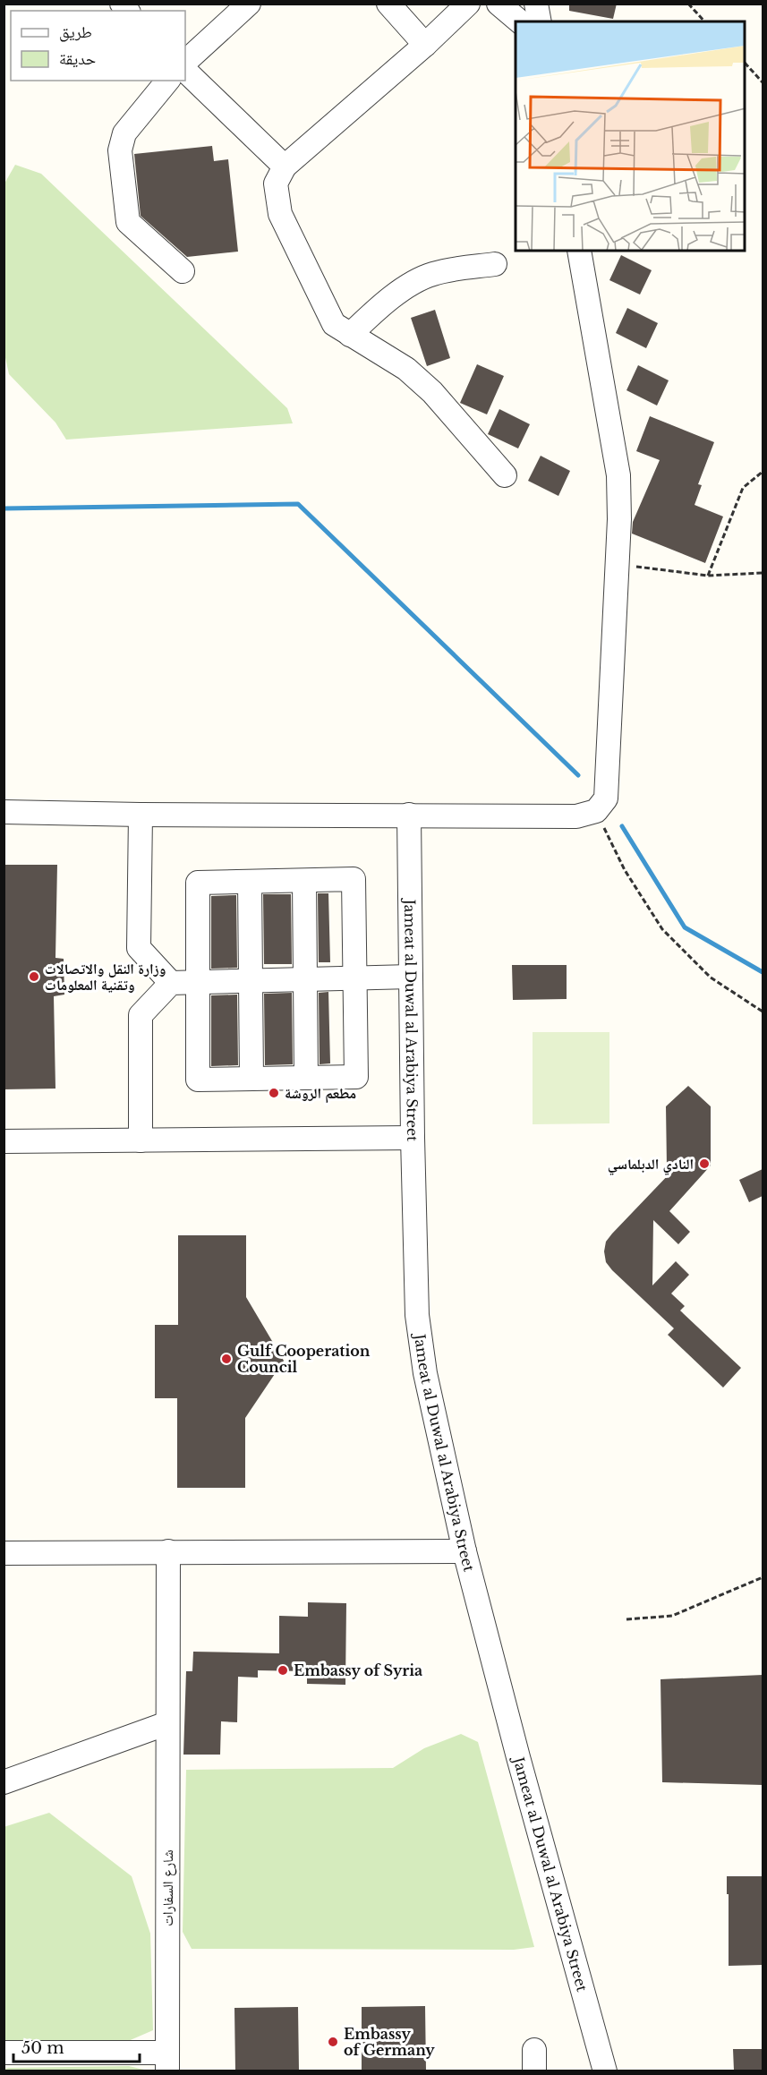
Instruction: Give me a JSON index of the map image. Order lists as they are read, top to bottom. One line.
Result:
{"streets":{"street":["Jameat al Duwal al Arabiya Street","شارع السفارات"]},"places":["وزارة النقل والاتصالات وتقنية المعلومات","مطعم الروشة","النادي الدبلماسي","Gulf Cooperation Council","Embassy of Syria","Embassy of Germany"],"legend":["طريق","حديقة"],"scale_bar":"50 m"}
